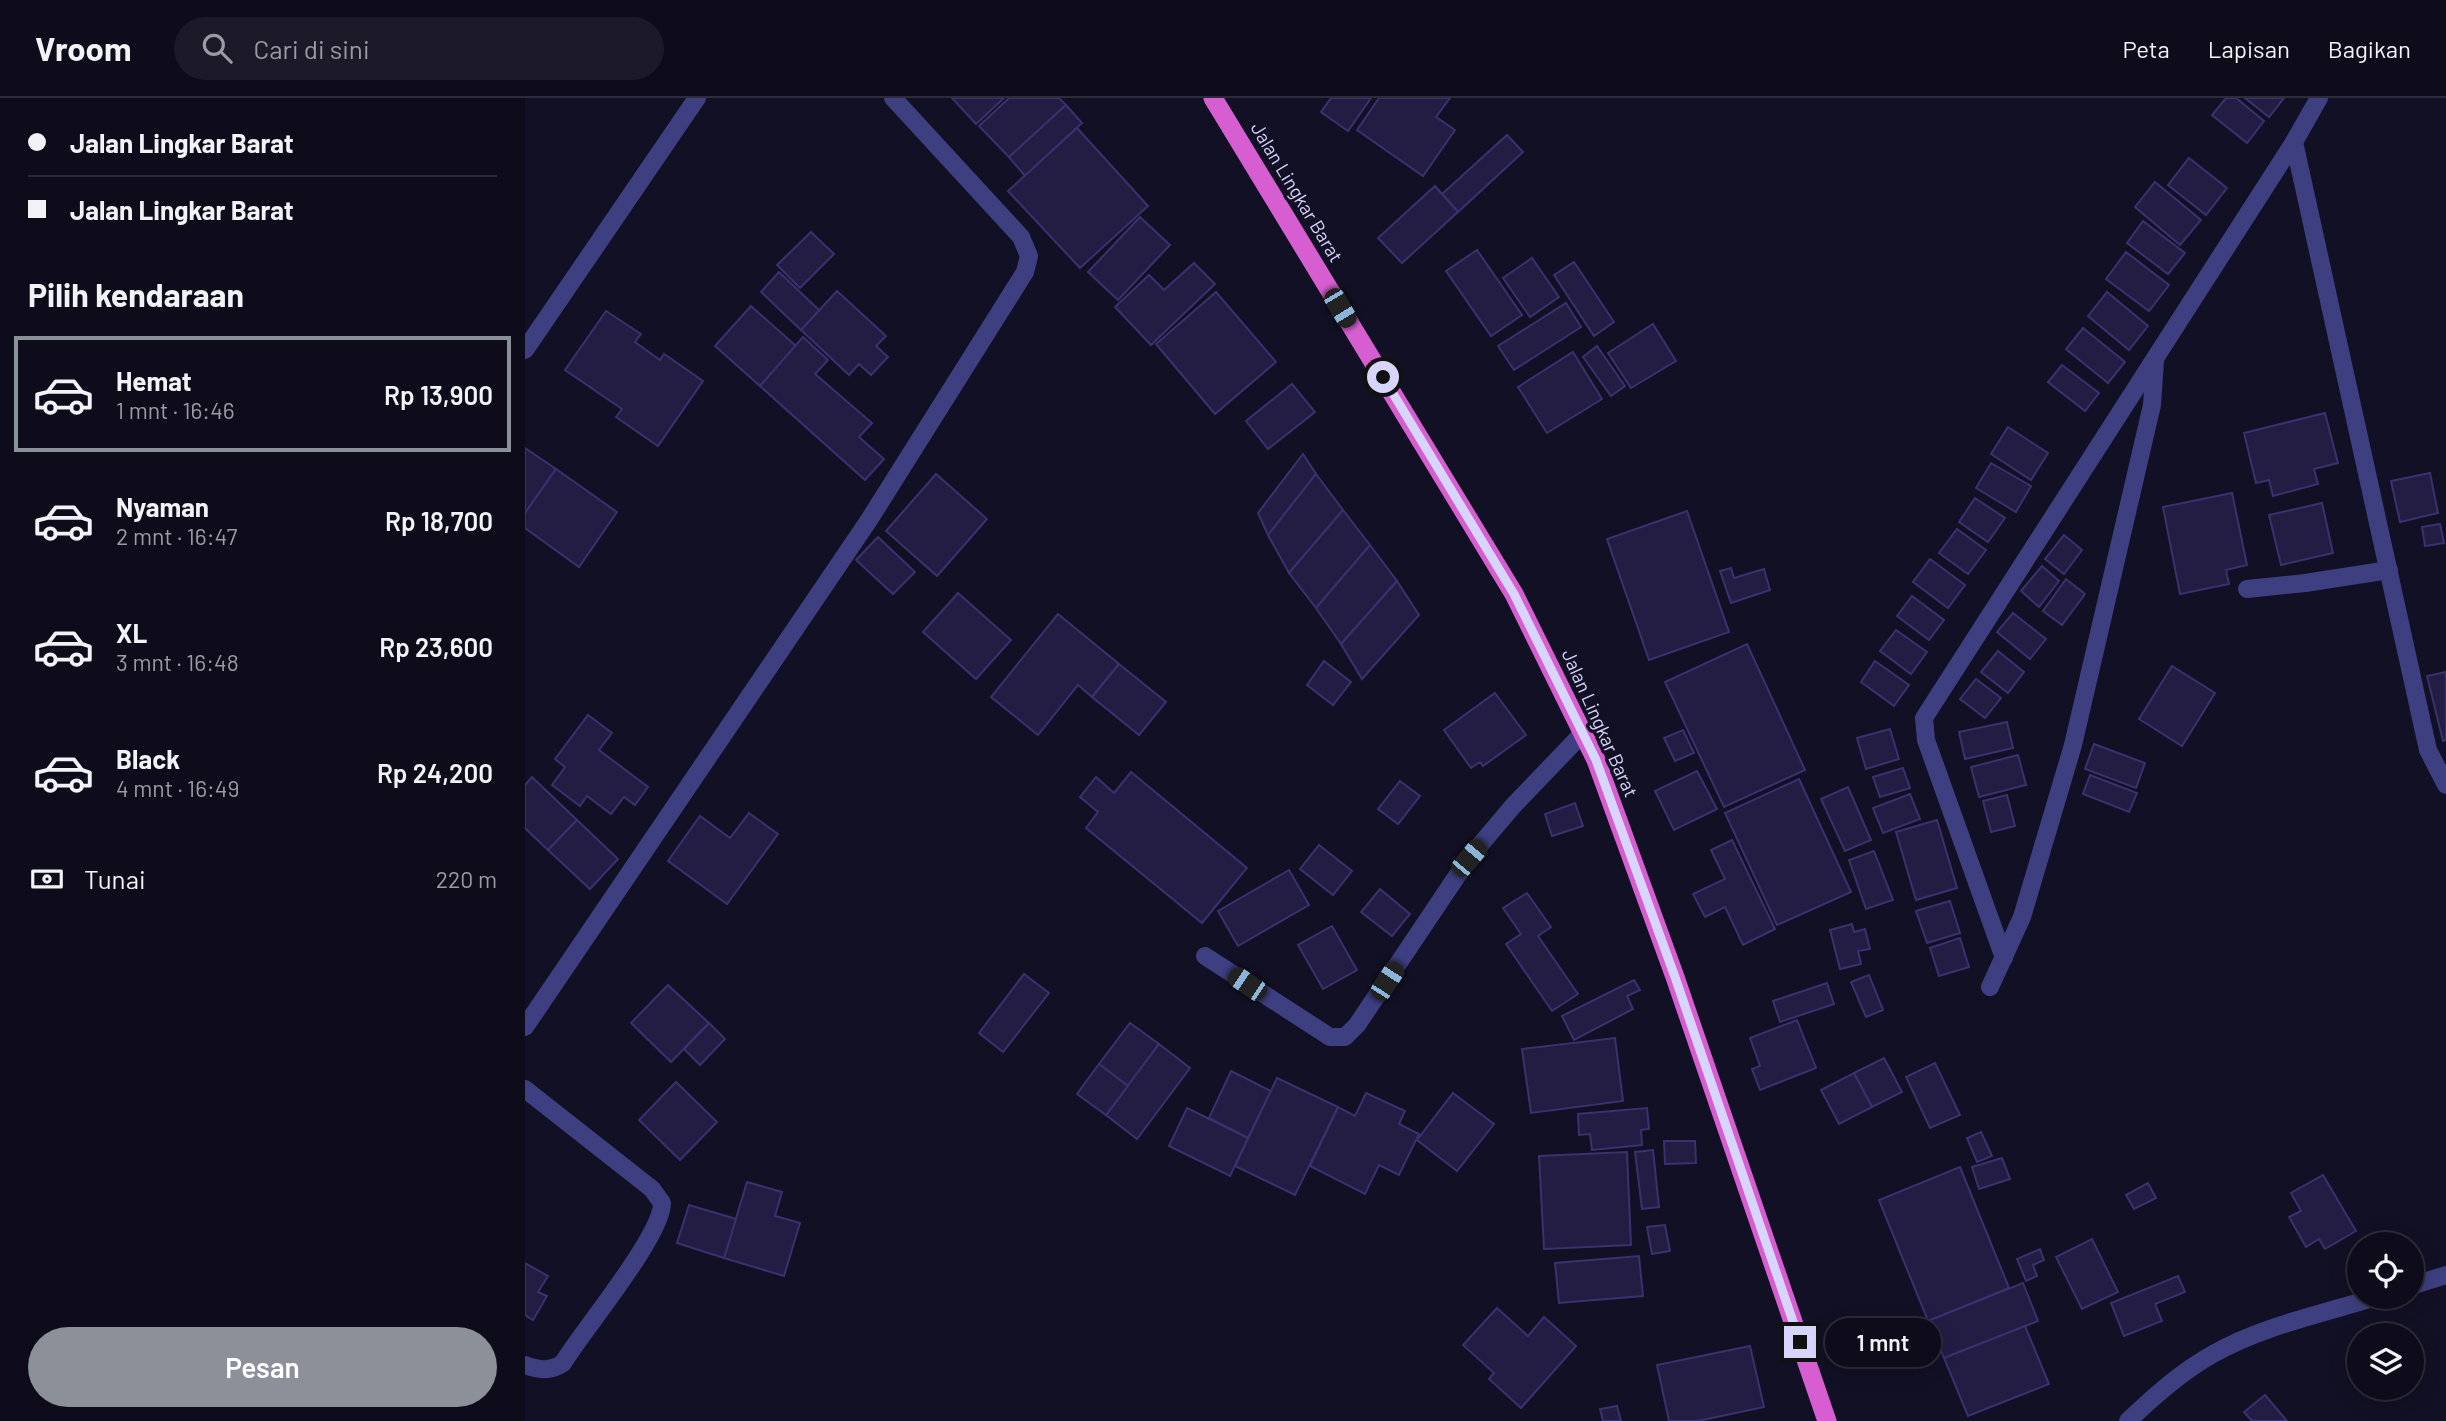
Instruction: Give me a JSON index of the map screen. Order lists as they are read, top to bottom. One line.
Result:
{"streets":{"highway":["Jalan Lingkar Barat"]},"page":{"header":"Vroom","search":"Cari di sini","nav":["Peta","Lapisan","Bagikan"],"banner":["Jalan Lingkar Barat","Jalan Lingkar Barat"],"heading":"Pilih kendaraan","list":[{"name":"Hemat","note":"1 mnt · 16:46","value":"Rp 13,900"},{"name":"Nyaman","note":"2 mnt · 16:47","value":"Rp 18,700"},{"name":"XL","note":"3 mnt · 16:48","value":"Rp 23,600"},{"name":"Black","note":"4 mnt · 16:49","value":"Rp 24,200"}],"pay":["Tunai","220 m"],"buttons":"Pesan","bubble":"1 mnt"}}
